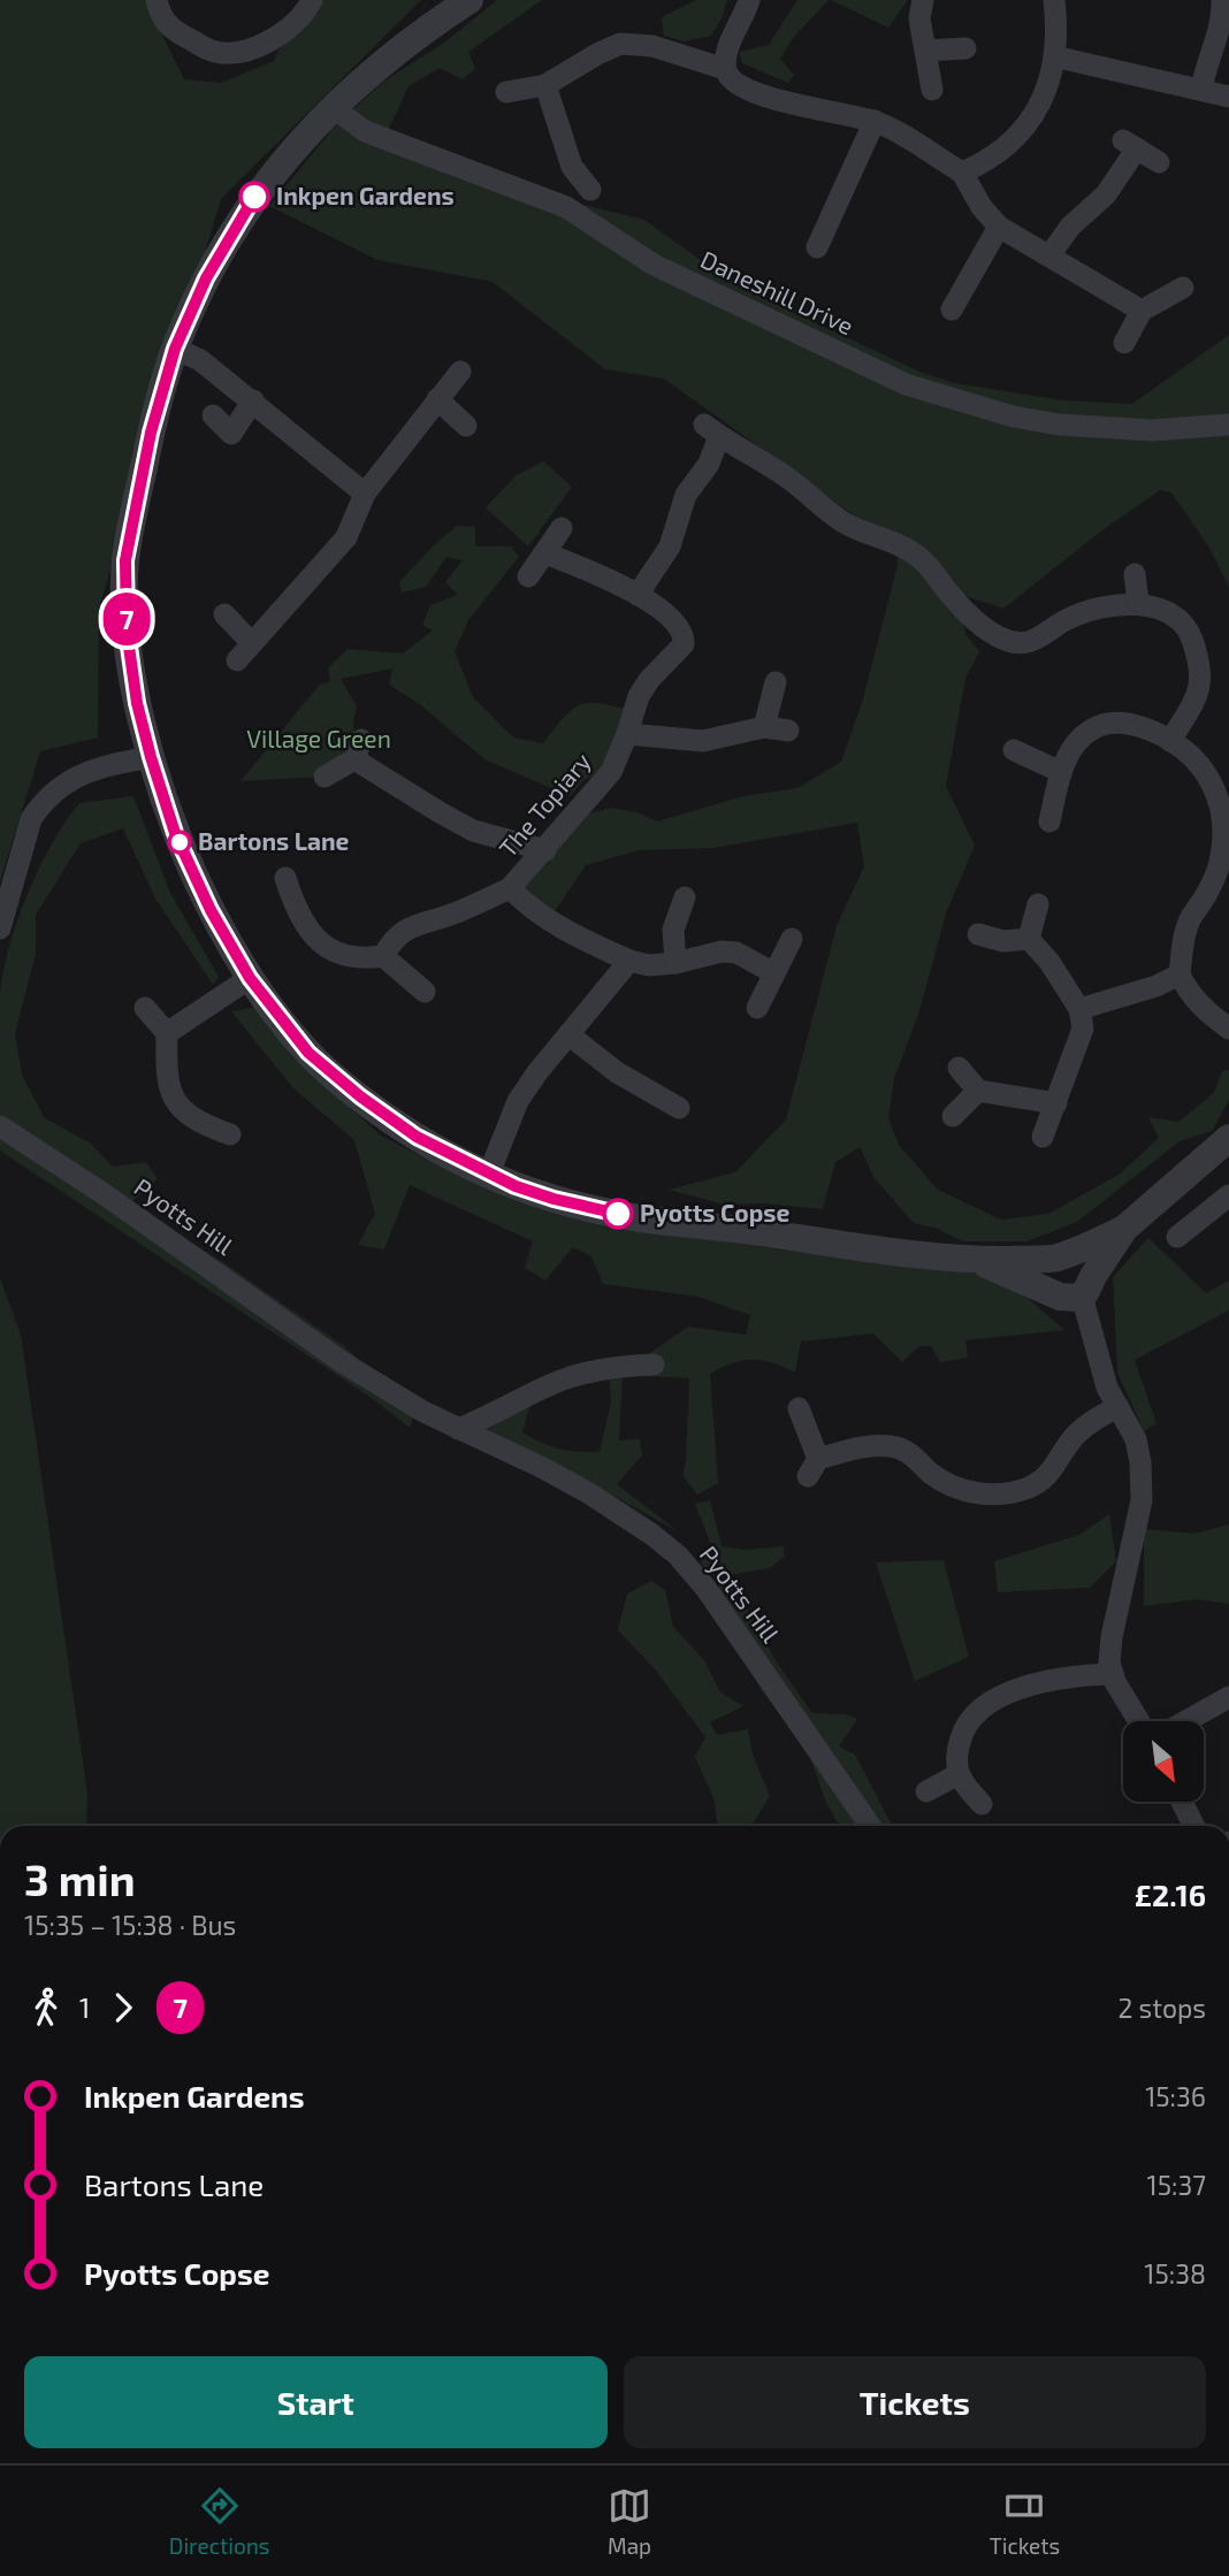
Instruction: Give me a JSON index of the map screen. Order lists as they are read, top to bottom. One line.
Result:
{"streets":{"street":["Daneshill Drive","The Topiary","Pyotts Hill"]},"parks":["Village Green"],"places":["Inkpen Gardens","Bartons Lane","Pyotts Copse"],"lines":["bus line 7"],"north":"bottom right","page":{"on_map":"7","heading":["3 min","15:35 – 15:38 · Bus","£2.16"],"legs":["1","7","2 stops"],"list":[{"name":"Inkpen Gardens","value":"15:36"},{"name":"Bartons Lane","value":"15:37"},{"name":"Pyotts Copse","value":"15:38"}],"buttons":["Start","Tickets"],"tabs":["Directions","Map","Tickets"]}}
